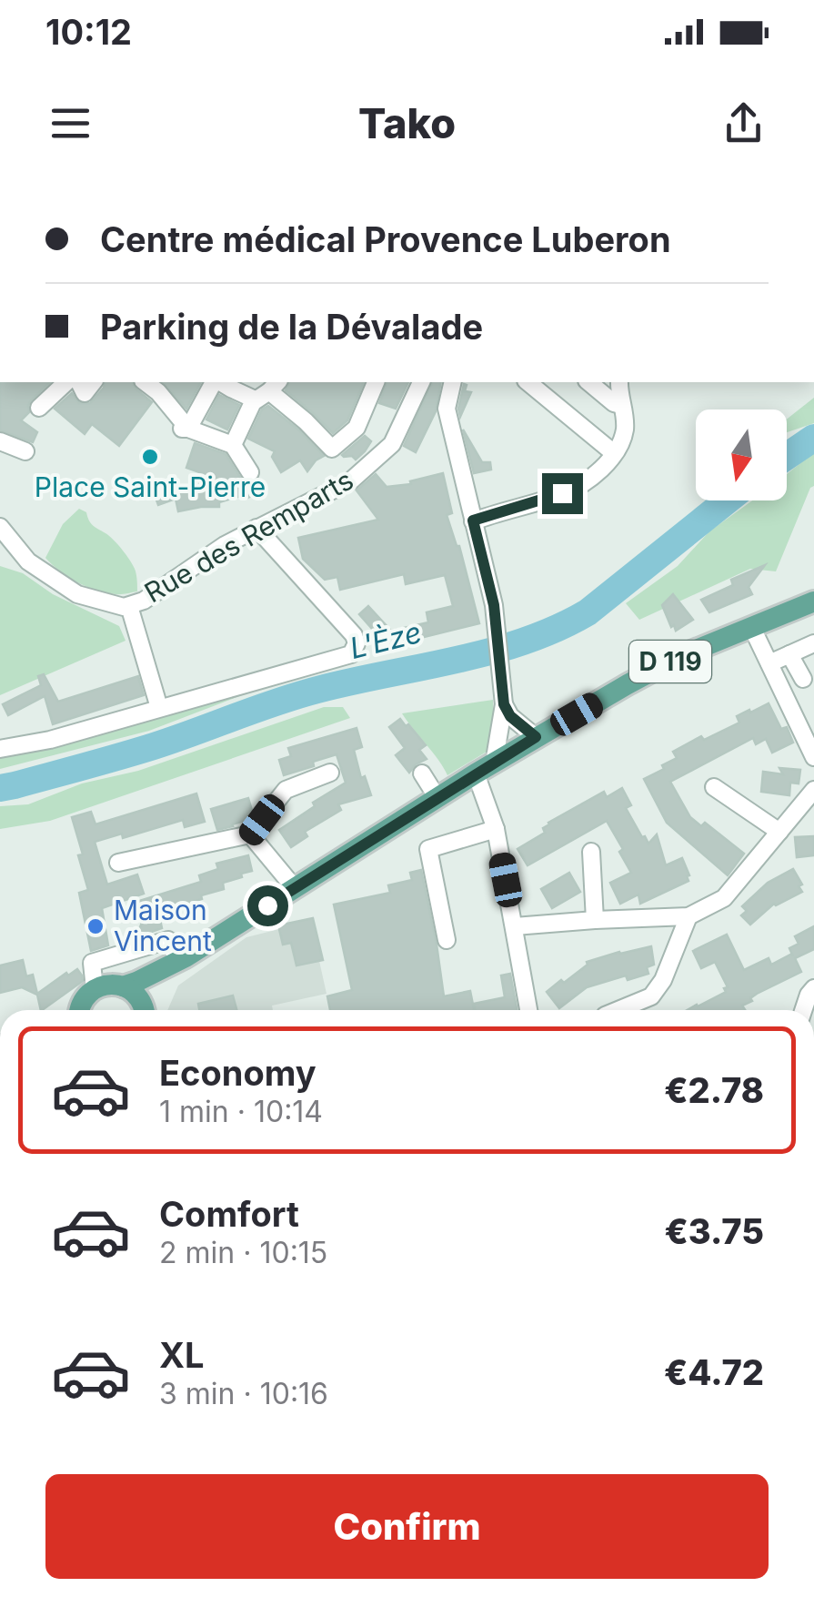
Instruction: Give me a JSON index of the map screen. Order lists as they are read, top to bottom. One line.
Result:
{"streets":{"main road":["D 119"],"street":["Rue des Remparts"]},"water":["L'Èze"],"places":["Place Saint-Pierre","Maison Vincent"],"north":"bottom","page":{"status":"10:12","header":"Tako","banner":["Centre médical Provence Luberon","Parking de la Dévalade"],"list":[{"name":"Economy","note":"1 min · 10:14","value":"€2.78"},{"name":"Comfort","note":"2 min · 10:15","value":"€3.75"},{"name":"XL","note":"3 min · 10:16","value":"€4.72"}],"buttons":"Confirm"}}
